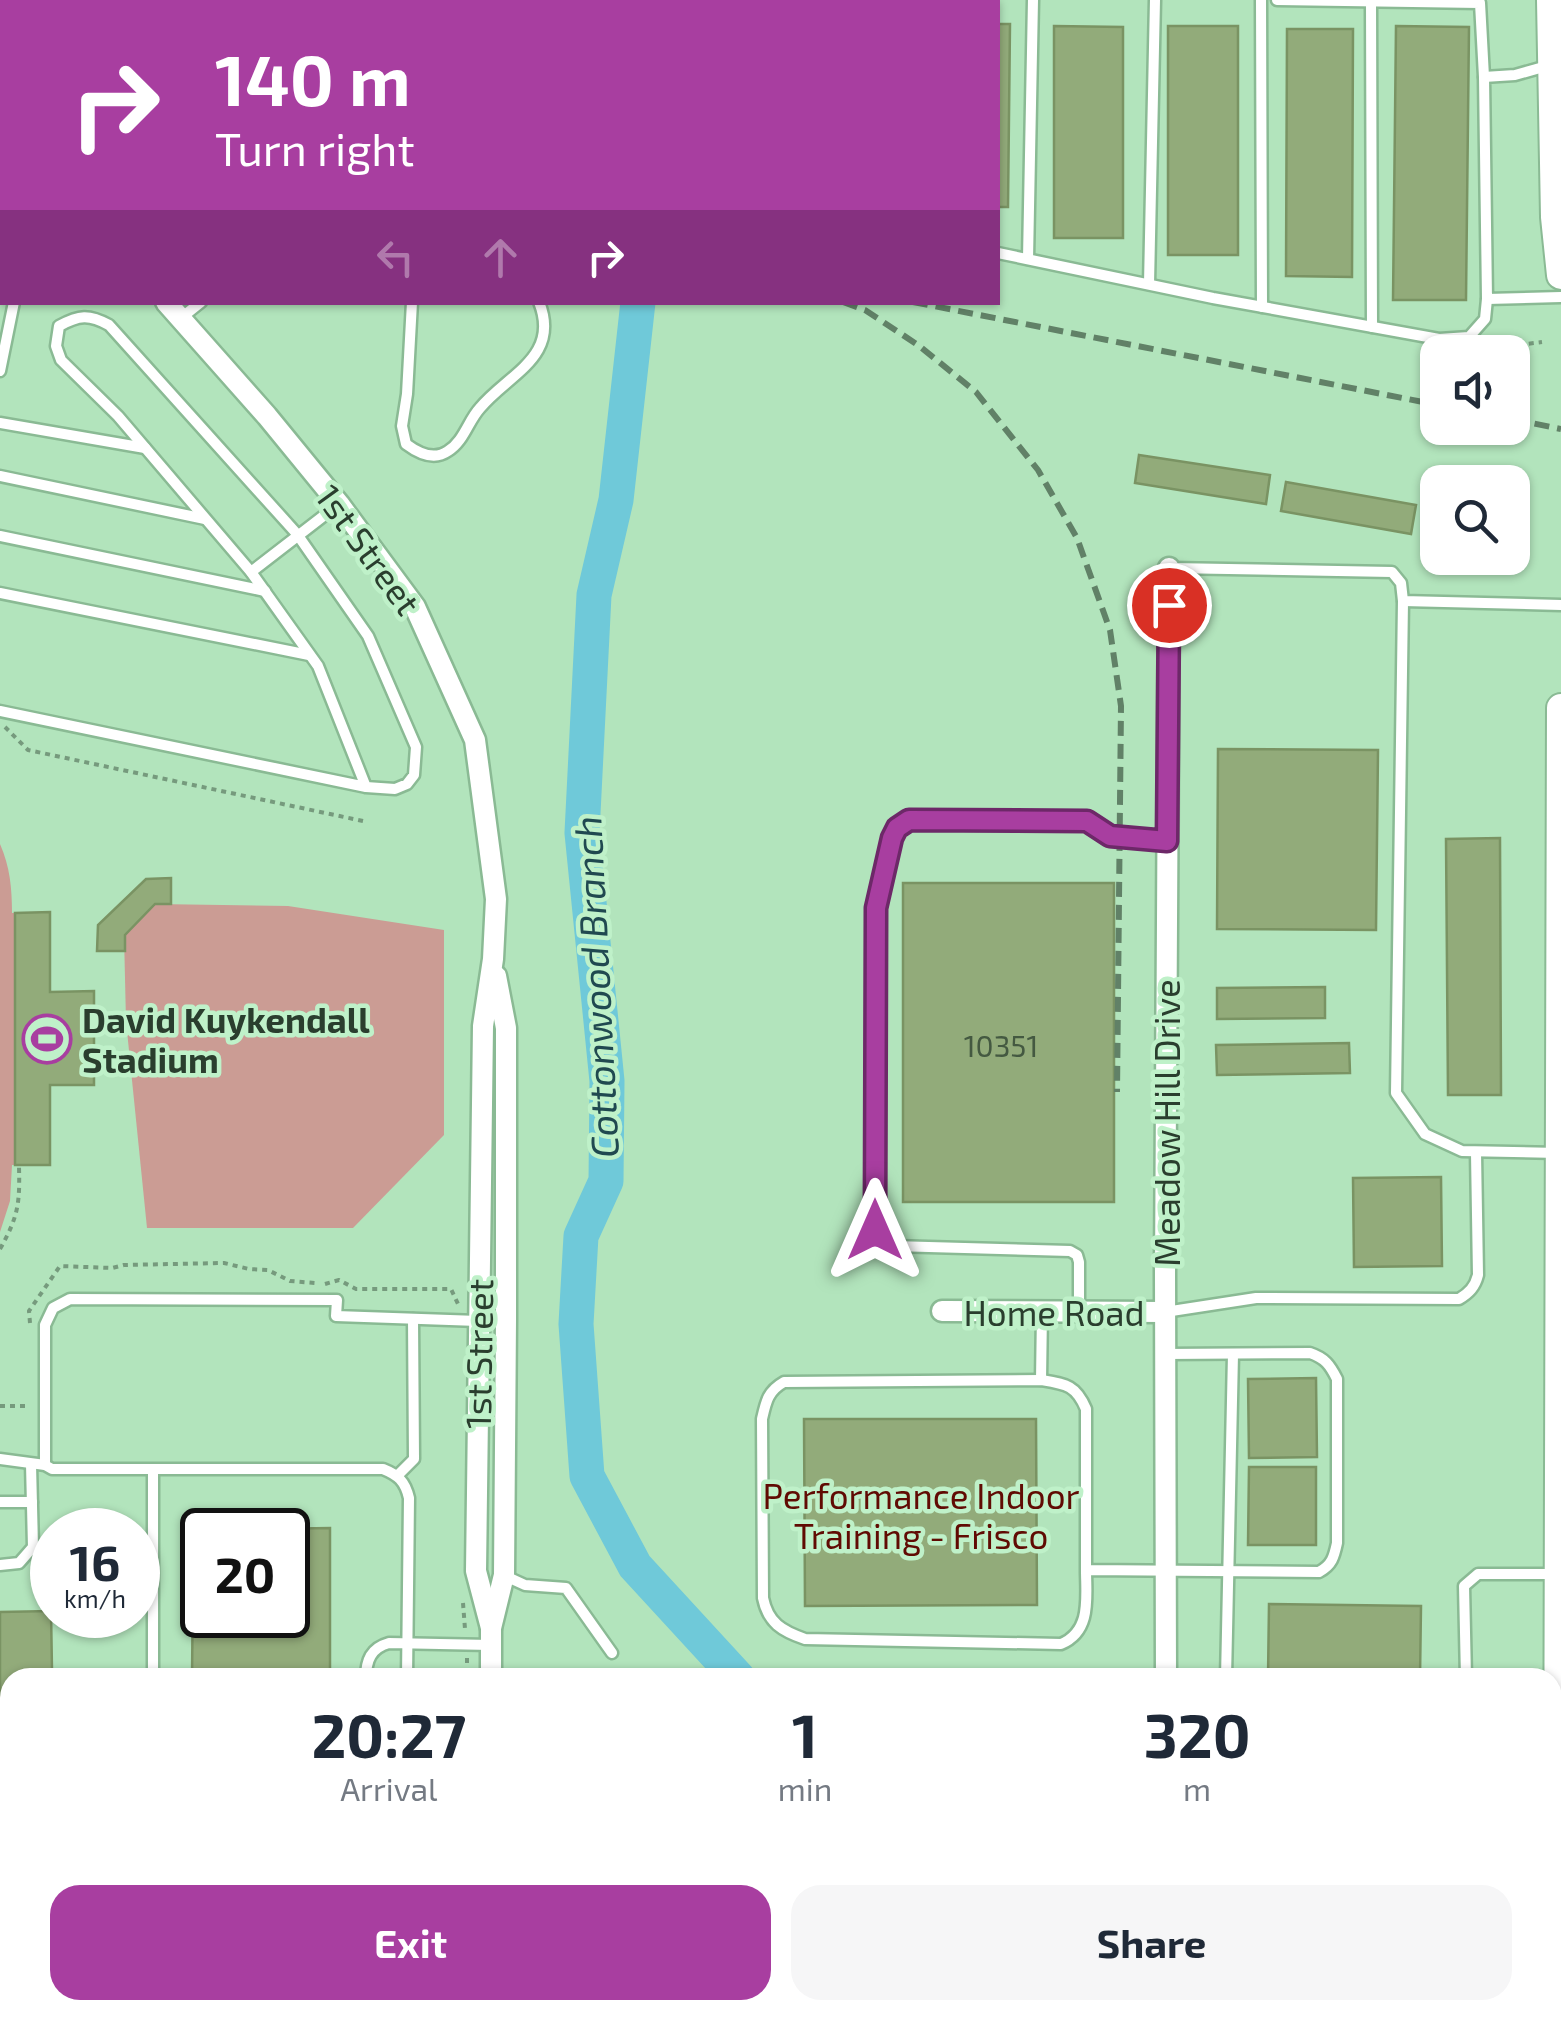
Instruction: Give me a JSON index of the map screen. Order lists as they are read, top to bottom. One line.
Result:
{"streets":{"street":["1st Street","Meadow Hill Drive","Home Road"]},"crossings":[["Meadow Hill Drive","Home Road"]],"water":["Cottonwood Branch"],"parks":["Performance Indoor Training - Frisco"],"places":{"sports":["David Kuykendall Stadium"]},"house_numbers":["10351"],"page":{"turn":["140 m","Turn right"],"speed":"16 km/h","limit":"20","eta":["20:27","Arrival","1","min","320","m"],"buttons":["Exit","Share"]}}
